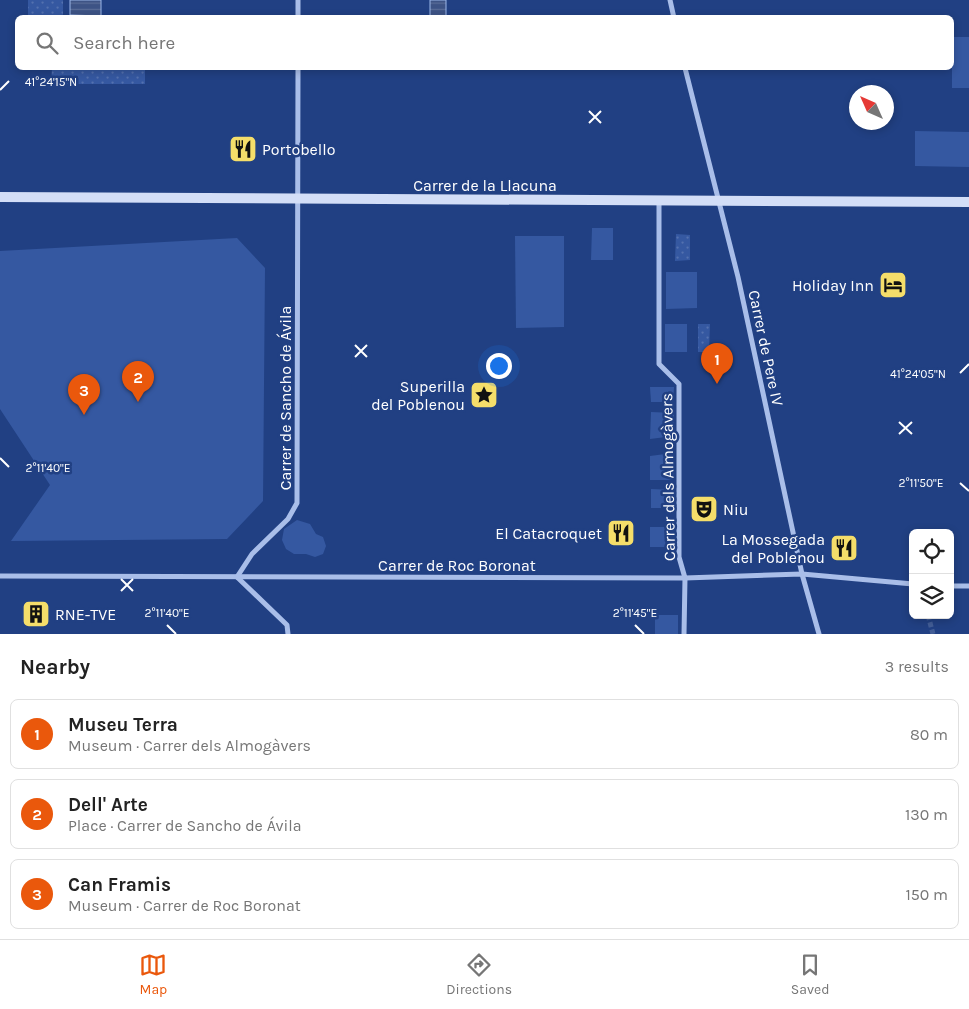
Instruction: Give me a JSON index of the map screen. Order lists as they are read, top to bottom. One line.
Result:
{"streets":{"street":["Carrer de la Llacuna","Carrer de Pere IV","Carrer de Sancho de Ávila","Carrer dels Almogàvers","Carrer de Roc Boronat"]},"crossings":[["Carrer de la Llacuna","Carrer de Pere IV"],["Carrer de la Llacuna","Carrer de Sancho de Ávila"],["Carrer de la Llacuna","Carrer dels Almogàvers"],["Carrer de Pere IV","Carrer de Roc Boronat"],["Carrer de Sancho de Ávila","Carrer de Roc Boronat"],["Carrer dels Almogàvers","Carrer de Roc Boronat"]],"places":{"restaurant":["Portobello","El Catacroquet","La Mossegada del Poblenou"],"hotel":["Holiday Inn"],"place":["Superilla del Poblenou"],"theatre":["Niu"],"building":["RNE-TVE"]},"north":"top left","page":{"search":"Search here","pins":["1","2","3"],"heading":["Nearby","3 results"],"list":[{"mark":"1","name":"Museu Terra","note":"Museum · Carrer dels Almogàvers","value":"80 m"},{"mark":"2","name":"Dell' Arte","note":"Place · Carrer de Sancho de Ávila","value":"130 m"},{"mark":"3","name":"Can Framis","note":"Museum · Carrer de Roc Boronat","value":"150 m"}],"nav":["Map","Directions","Saved"]},"coordinates":["41°24'15\"N","41°24'05\"N","2°11'40\"E","2°11'50\"E","2°11'45\"E"]}
